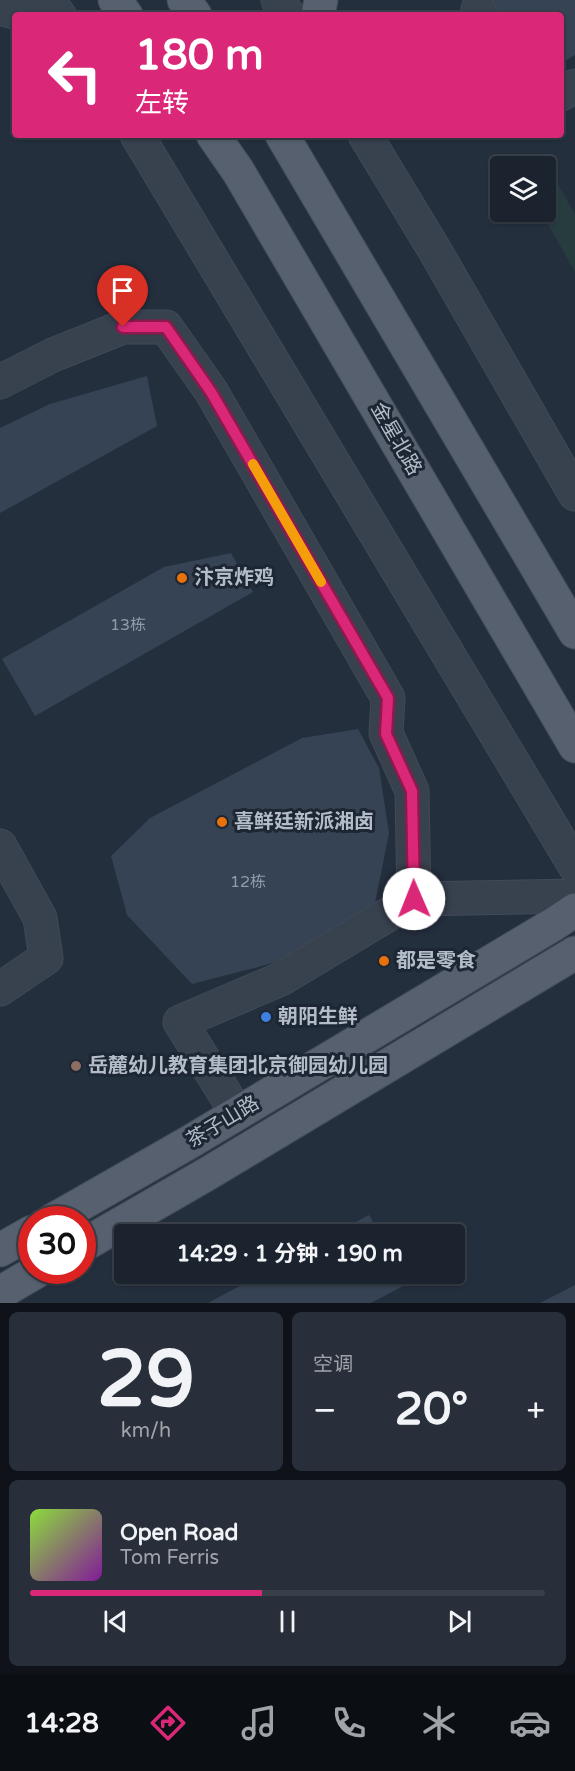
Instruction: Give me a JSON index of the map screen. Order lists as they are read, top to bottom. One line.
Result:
{"streets":{"main road":["金星北路","茶子山路"]},"places":["汴京炸鸡","喜鲜廷新派湘卤","都是零食","朝阳生鲜","岳麓幼儿教育集团北京御园幼儿园"],"house_numbers":["13栋","12栋"],"page":{"turn":["180 m","左转"],"limit":"30","trip":"14:29 · 1 分钟 · 190 m","tile":[["29","km/h"],"空调"],"heat":["−","20°","+"],"song":["Open Road","Tom Ferris"],"tabs":"14:28"}}
